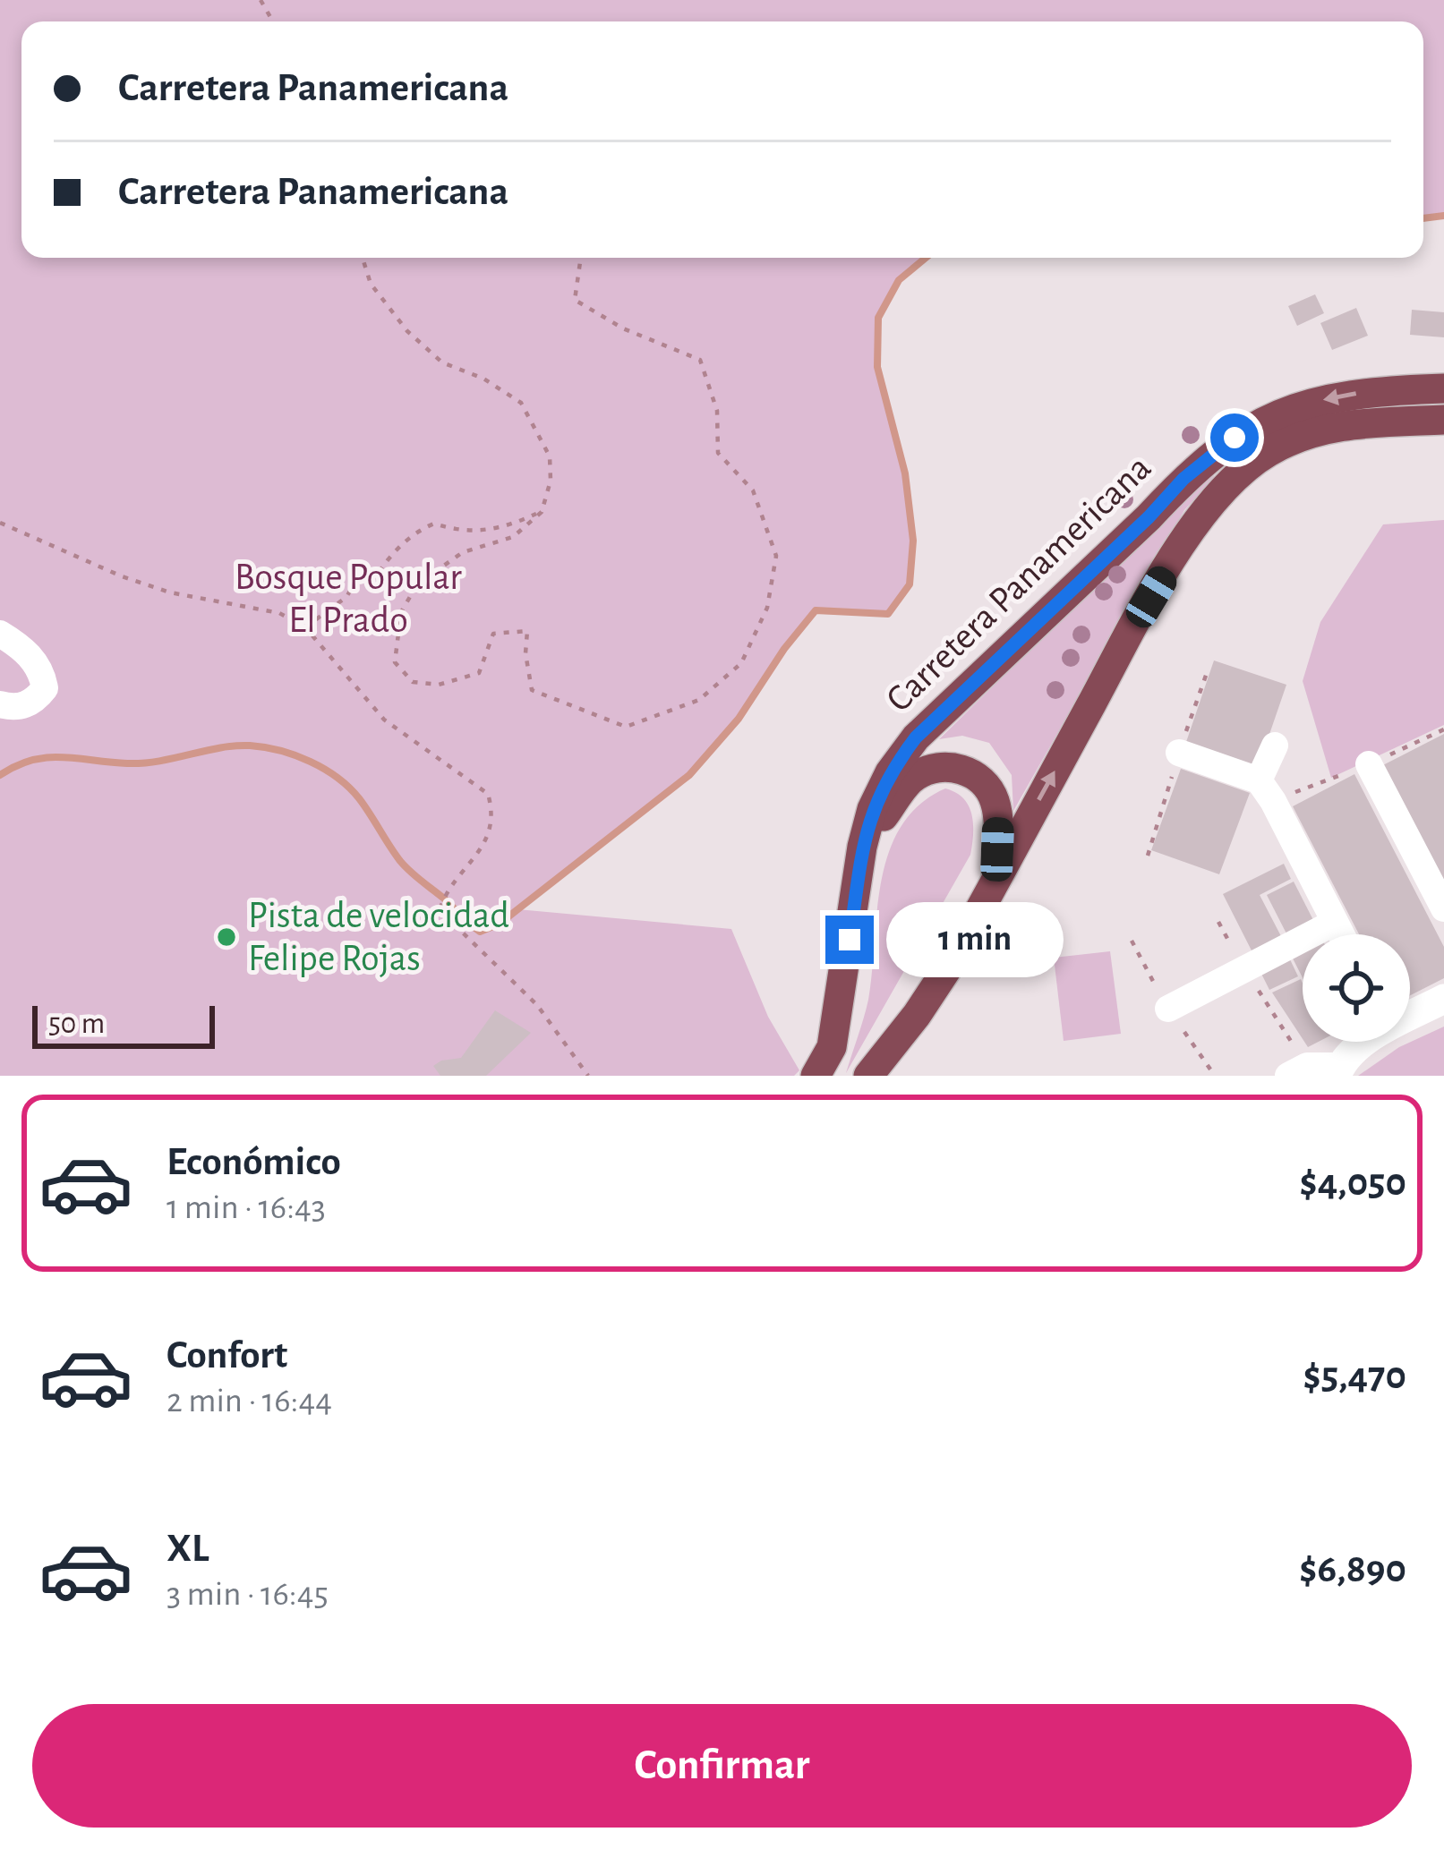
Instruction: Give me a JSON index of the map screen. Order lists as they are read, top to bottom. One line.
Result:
{"streets":{"highway":["Carretera Panamericana"]},"parks":["Bosque Popular El Prado"],"places":["Pista de velocidad Felipe Rojas"],"scale_bar":"50 m","page":{"banner":["Carretera Panamericana","Carretera Panamericana"],"bubble":"1 min","scale":"50 m","list":[{"name":"Económico","note":"1 min · 16:43","value":"$4,050"},{"name":"Confort","note":"2 min · 16:44","value":"$5,470"},{"name":"XL","note":"3 min · 16:45","value":"$6,890"}],"buttons":"Confirmar"}}
